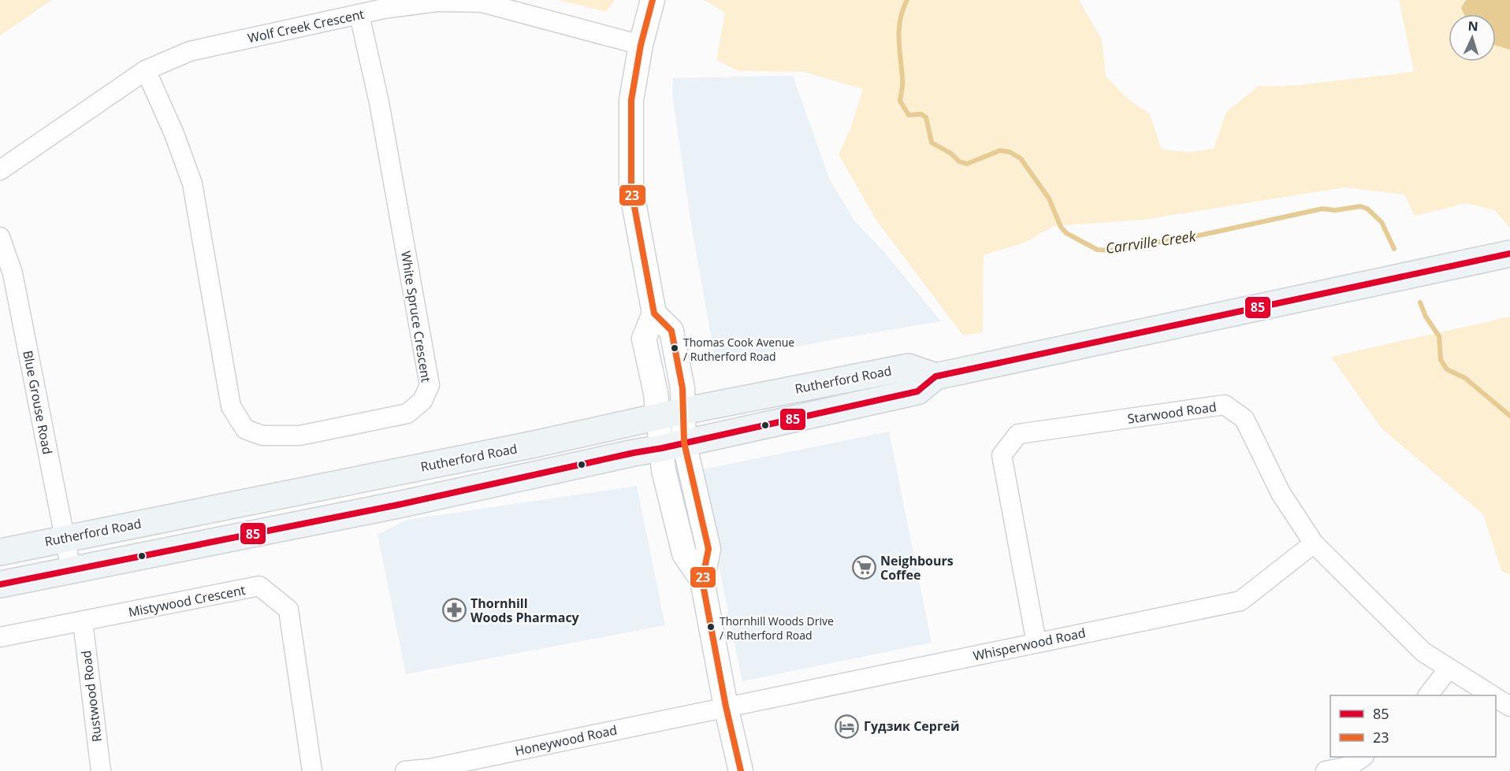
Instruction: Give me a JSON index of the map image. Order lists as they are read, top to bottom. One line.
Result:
{"streets":{"main road":["Rutherford Road"],"street":["Wolf Creek Crescent","White Spruce Crescent","Blue Grouse Road","Starwood Road","Mistywood Crescent","Whisperwood Road","Rustwood Road","Honeywood Road"]},"crossings":[["Wolf Creek Crescent","White Spruce Crescent"],["Rutherford Road","Blue Grouse Road"],["Starwood Road","Whisperwood Road"],["Mistywood Crescent","Rustwood Road"],["Whisperwood Road","Honeywood Road"]],"water":["Carrville Creek"],"places":{"other":["Thomas Cook Avenue / Rutherford Road","Thornhill Woods Drive / Rutherford Road"],"supermarket":["Neighbours Coffee"],"pharmacy":["Thornhill Woods Pharmacy"],"hotel":["Гудзик Сергей"]},"lines":["transit line 23","transit line 85"],"legend":["85","23"],"north":"top"}
